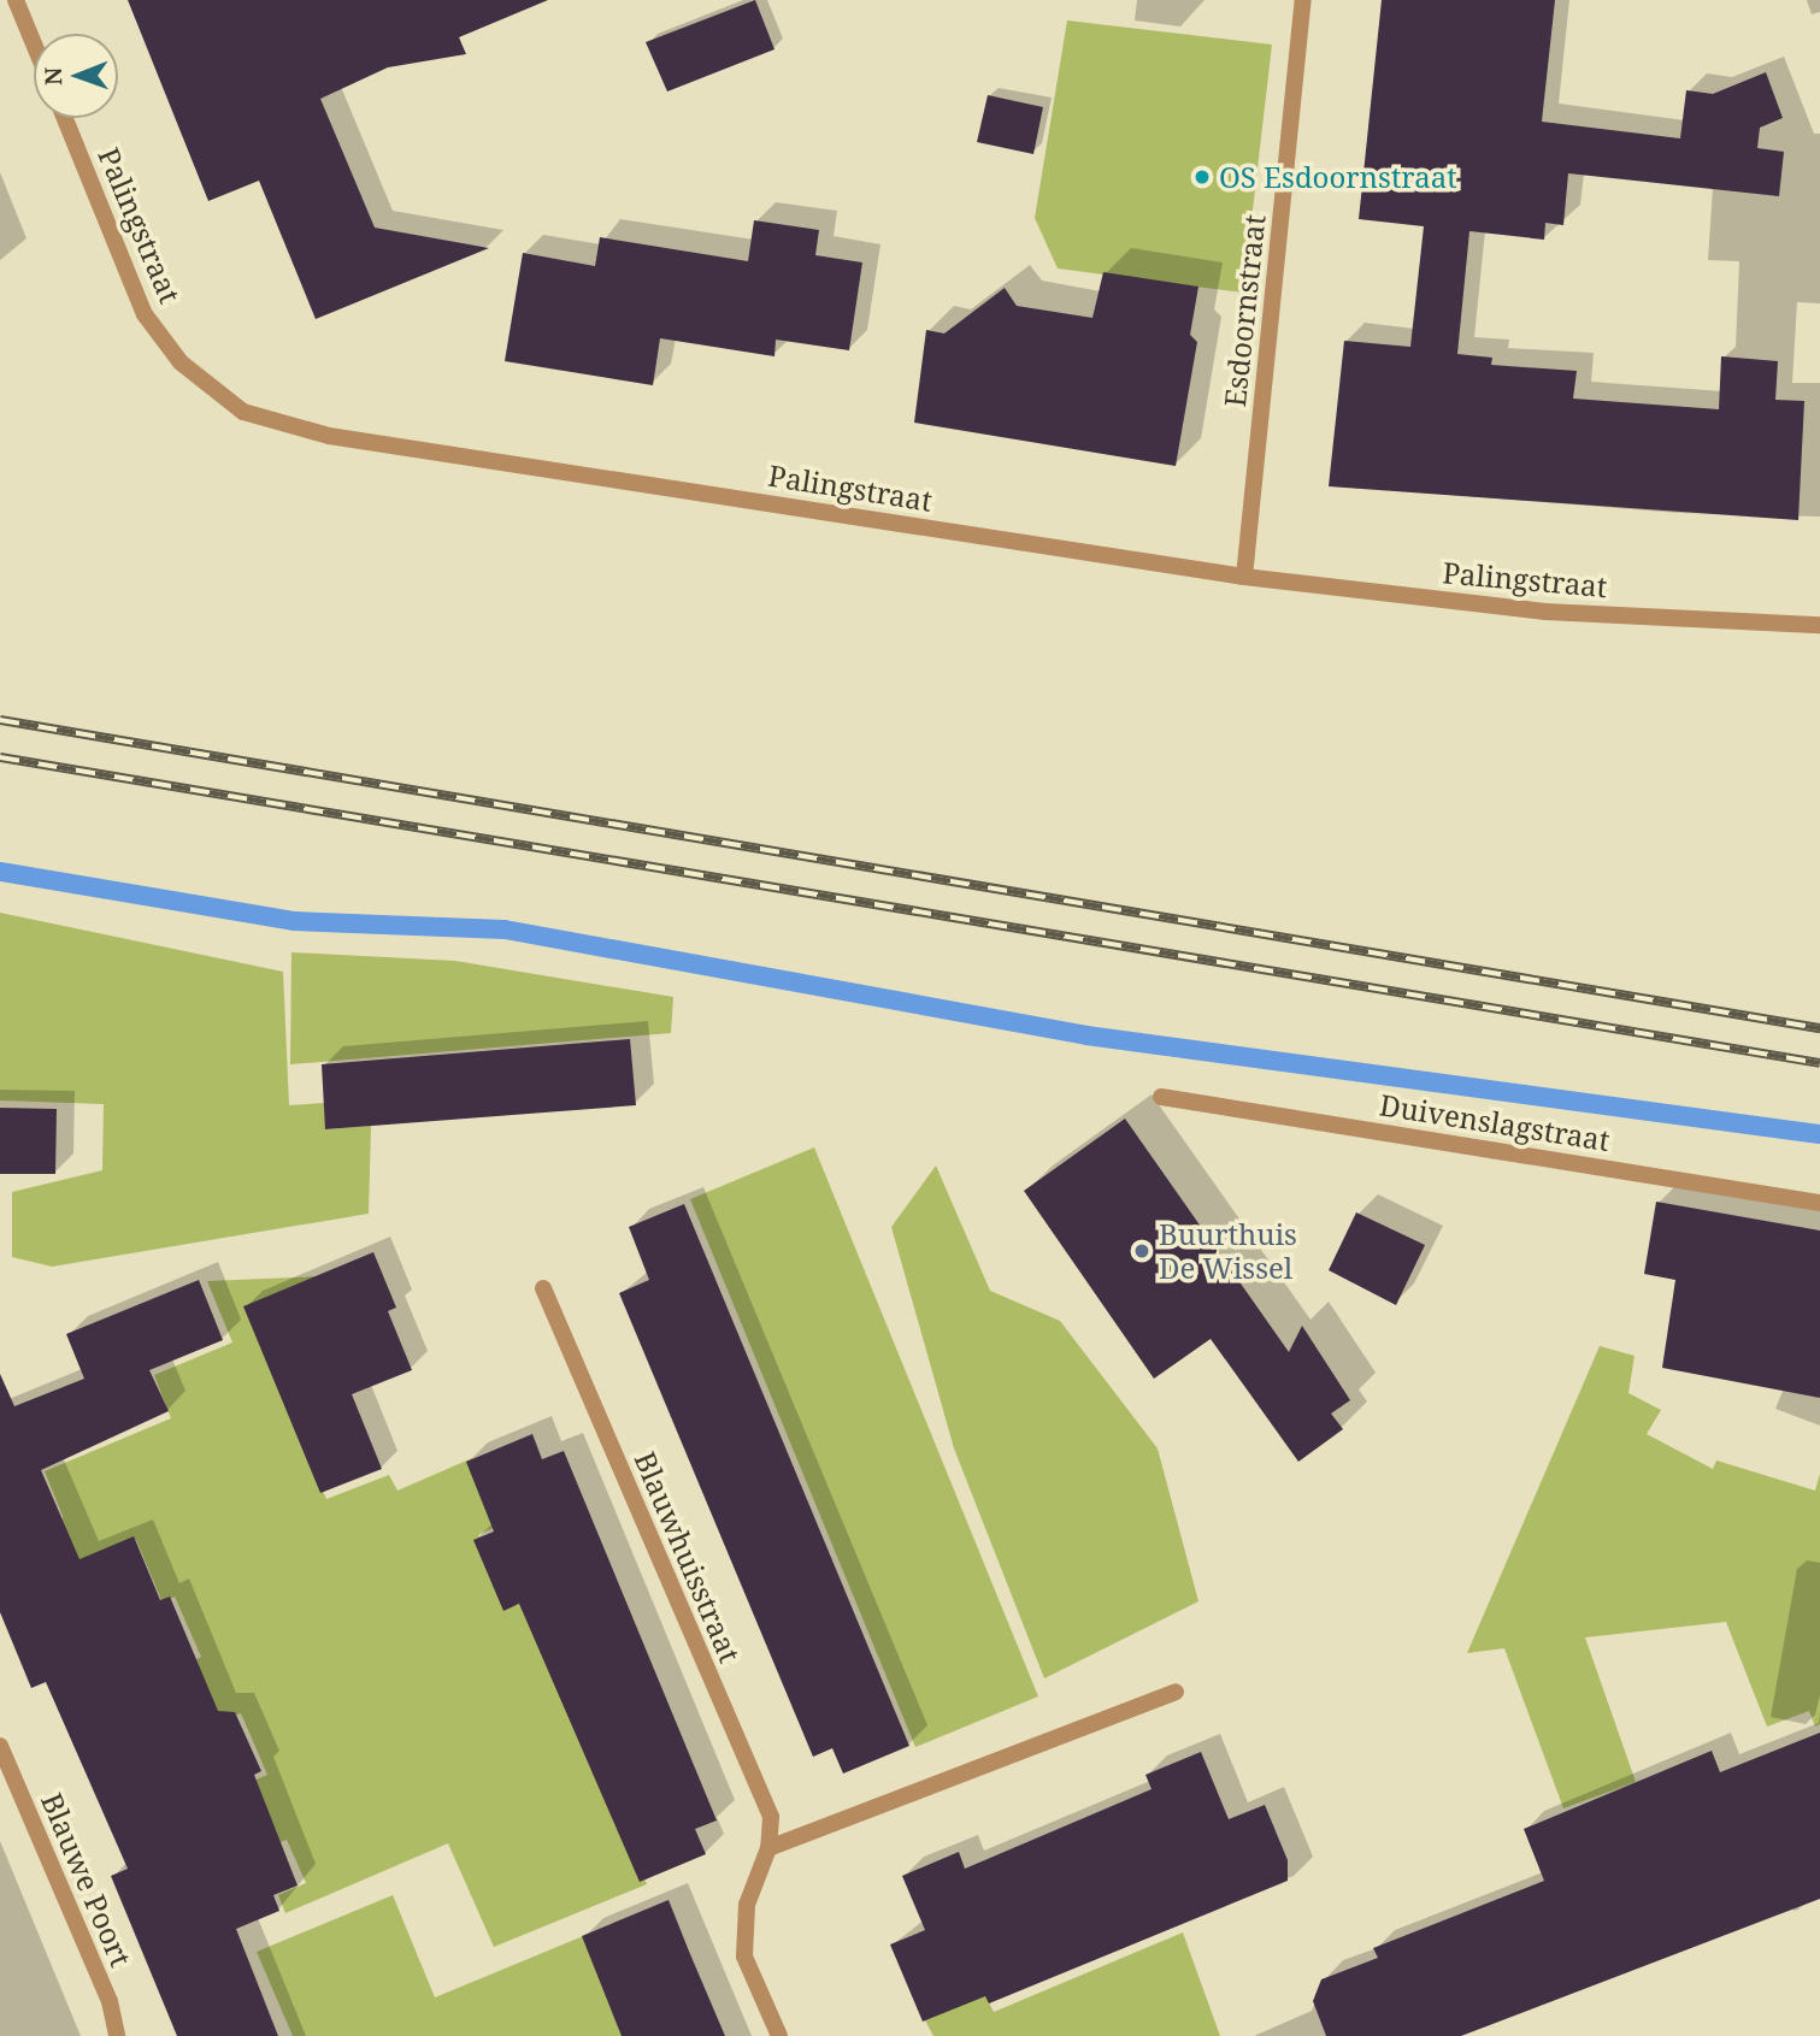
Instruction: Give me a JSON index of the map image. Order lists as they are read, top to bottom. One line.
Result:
{"streets":{"street":["Palingstraat","Esdoornstraat","Duivenslagstraat","Blauwhuisstraat","Blauwe Poort"]},"crossings":[["Palingstraat","Esdoornstraat"]],"places":["OS Esdoornstraat","Buurthuis De Wissel"],"north":"left"}
